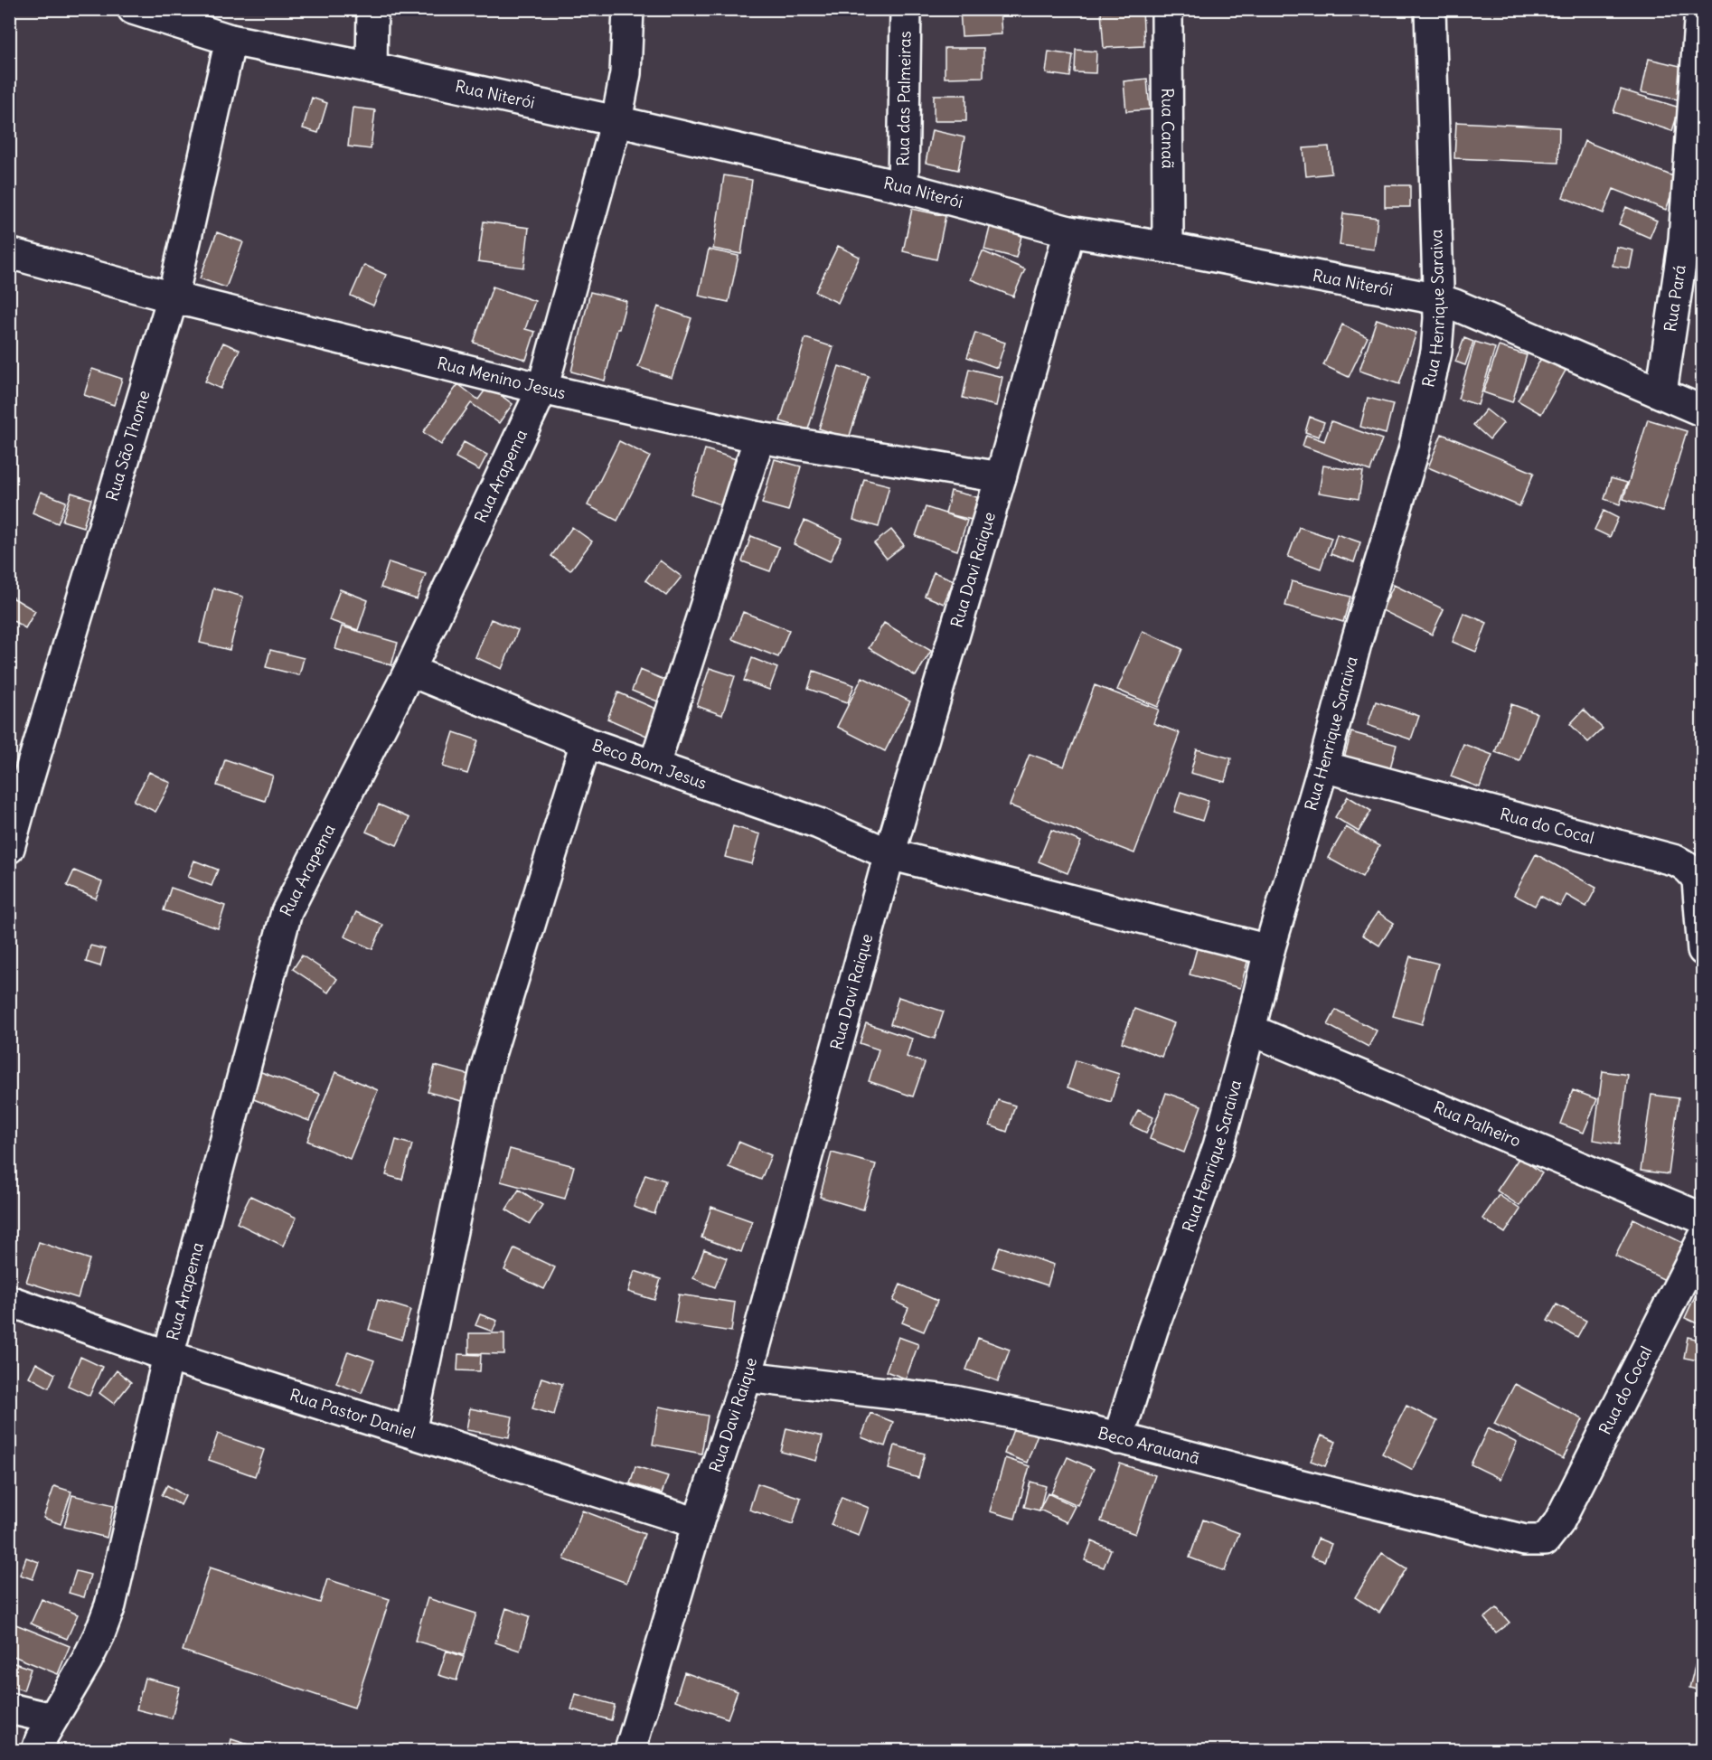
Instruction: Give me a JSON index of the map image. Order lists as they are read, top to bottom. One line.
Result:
{"streets":{"street":["Rua Niterói","Rua das Palmeiras","Rua Canaã","Rua Pará","Rua Henrique Saraiva","Rua Menino Jesus","Rua São Thome","Rua Arapema","Rua Davi Raique","Beco Bom Jesus","Rua do Cocal","Rua Palheiro","Rua Pastor Daniel","Beco Arauanã"]},"crossings":[["Rua Niterói","Rua das Palmeiras"],["Rua Niterói","Rua Canaã"],["Rua Niterói","Rua Pará"],["Rua Niterói","Rua Henrique Saraiva"],["Rua Niterói","Rua São Thome"],["Rua Niterói","Rua Arapema"],["Rua Niterói","Rua Davi Raique"],["Rua Henrique Saraiva","Beco Bom Jesus"],["Rua Henrique Saraiva","Rua do Cocal"],["Rua Henrique Saraiva","Rua Palheiro"],["Rua Henrique Saraiva","Beco Arauanã"],["Rua Menino Jesus","Rua São Thome"],["Rua Menino Jesus","Rua Arapema"],["Rua Menino Jesus","Rua Davi Raique"],["Rua Arapema","Beco Bom Jesus"],["Rua Arapema","Rua Pastor Daniel"],["Rua Davi Raique","Beco Bom Jesus"],["Rua Davi Raique","Rua Pastor Daniel"],["Rua Davi Raique","Beco Arauanã"],["Rua do Cocal","Beco Arauanã"]]}
